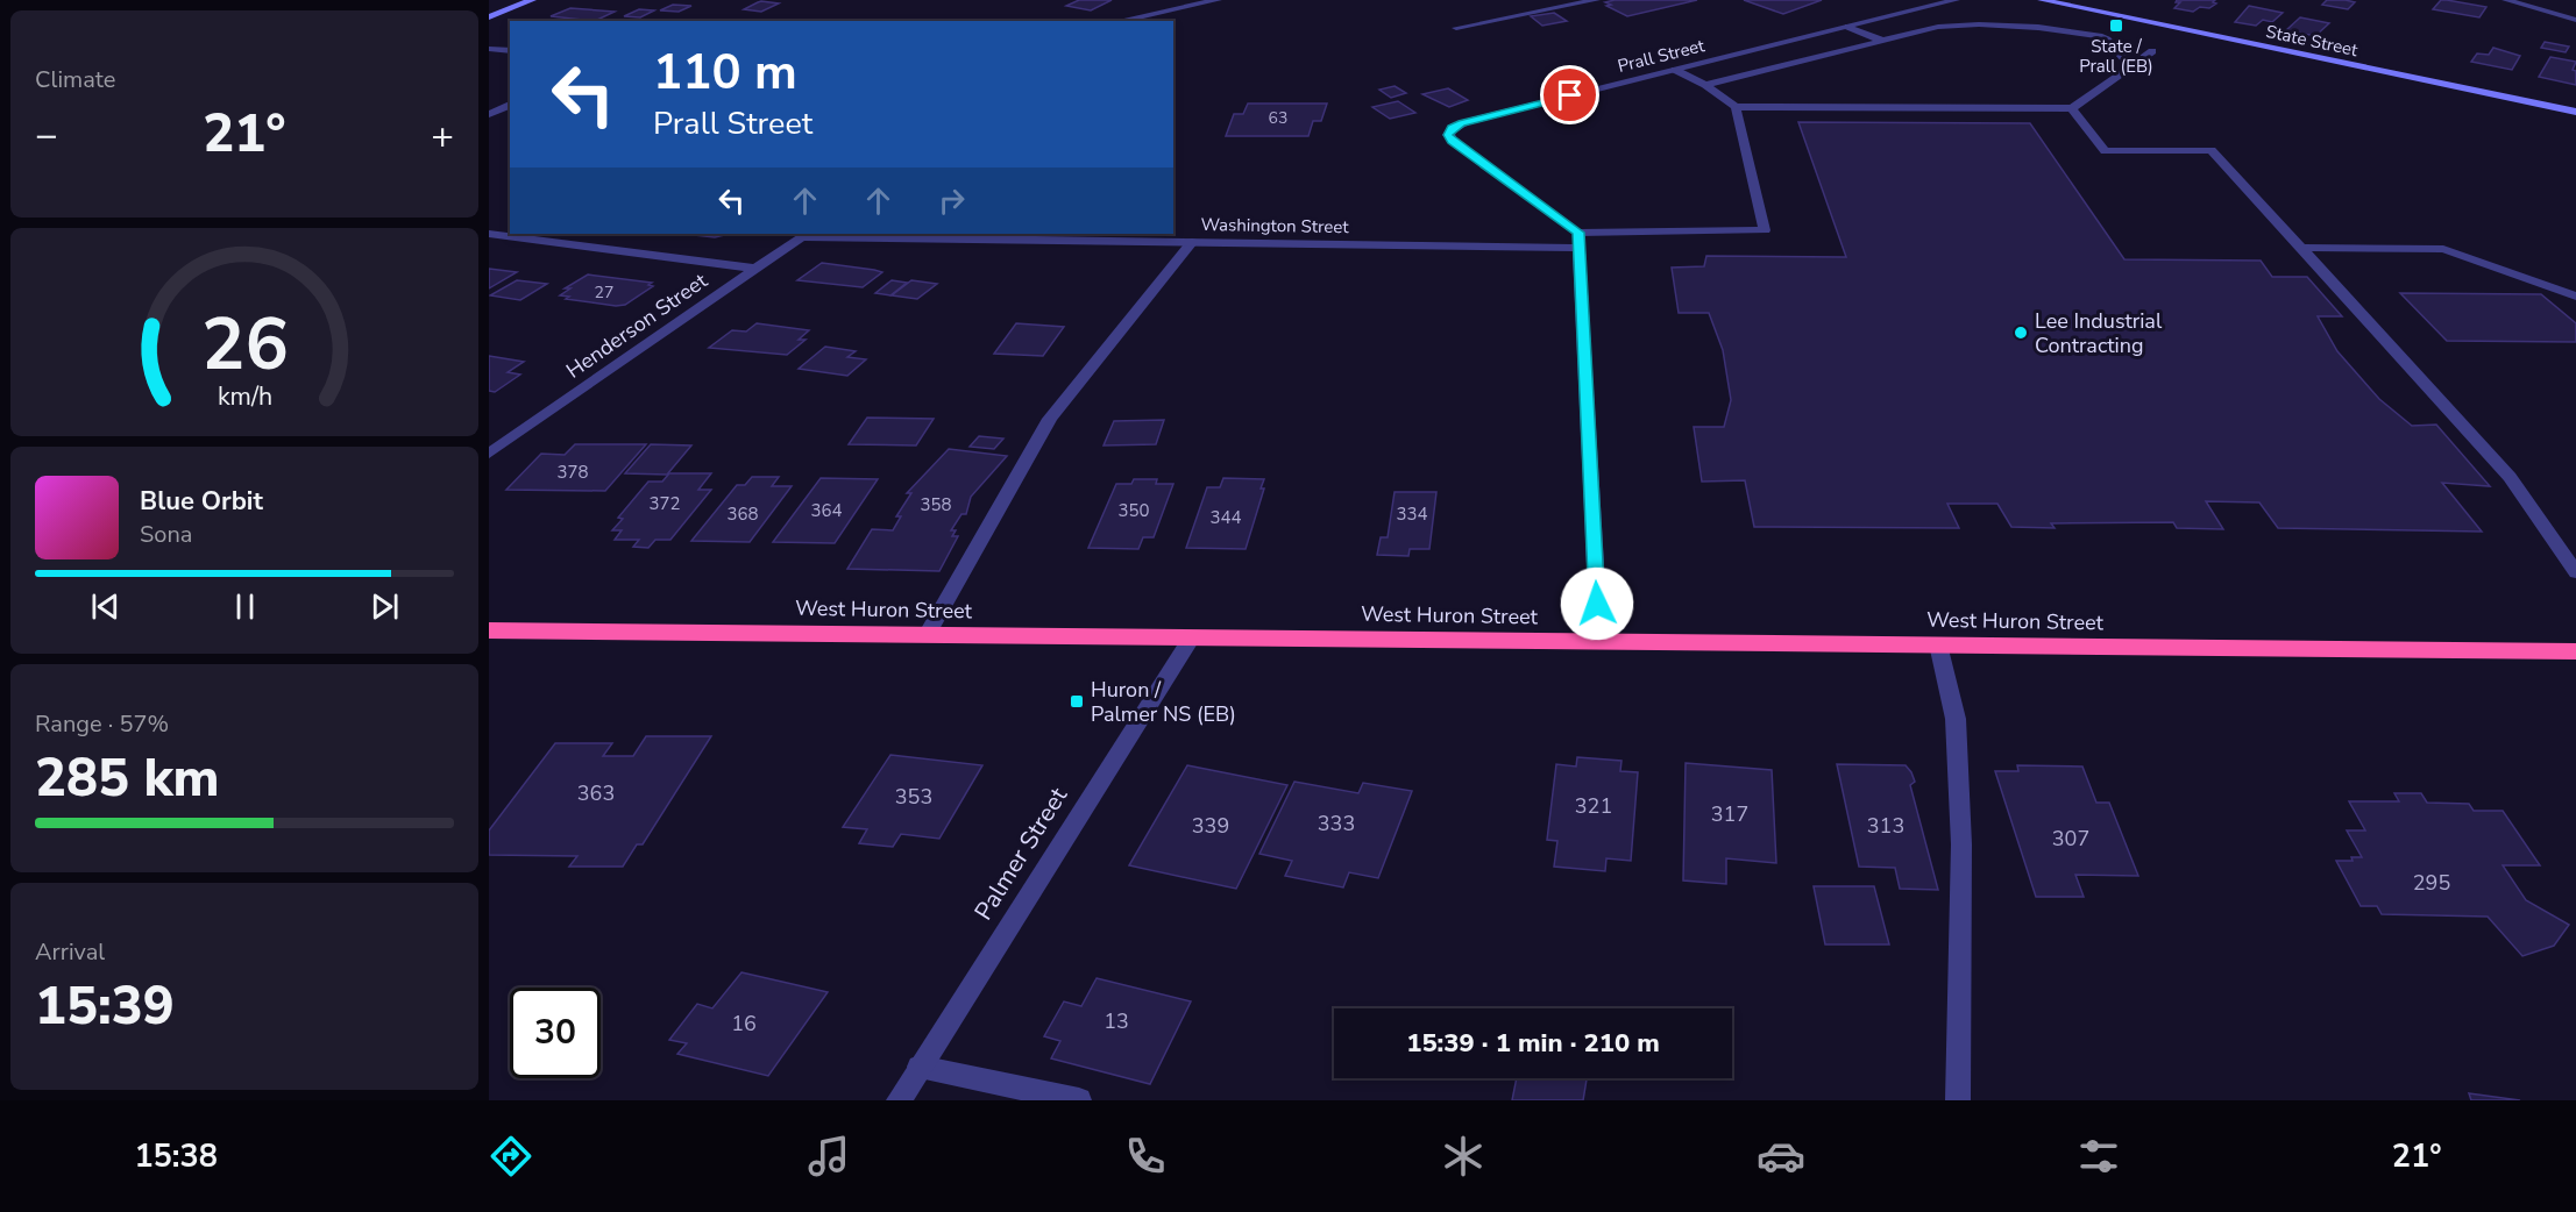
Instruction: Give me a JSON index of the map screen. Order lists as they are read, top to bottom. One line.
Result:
{"streets":{"highway":["West Huron Street"],"main road":["State Street"],"street":["Prall Street","Washington Street","Henderson Street","Palmer Street"]},"crossings":[["Washington Street","Henderson Street"],["West Huron Street","Palmer Street"]],"places":{"transit":["State / Prall (EB)","Huron / Palmer NS (EB)"],"other":["Lee Industrial Contracting"]},"house_numbers":["63","27","378","372","358","364","350","368","334","344","363","353","321","317","333","339","313","307","295","13","16"],"page":{"tile":["Climate",["Range · 57%","285 km"],["Arrival","15:39"]],"turn":["110 m","Prall Street"],"heat":["−","21°","+"],"song":["Blue Orbit","Sona"],"limit":"30","trip":"15:39 · 1 min · 210 m","tabs":["15:38","21°"],"gauge":["26","km/h"]}}
